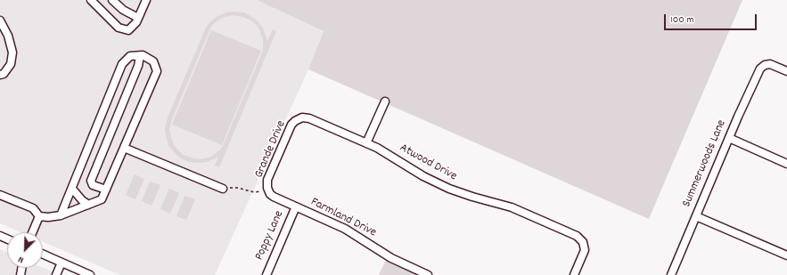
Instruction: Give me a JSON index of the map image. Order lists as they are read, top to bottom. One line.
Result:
{"streets":{"street":["Grande Drive","Atwood Drive","Summerwoods Lane","Farmland Drive","Poppy Lane"]},"crossings":[["Grande Drive","Atwood Drive"],["Grande Drive","Farmland Drive"],["Farmland Drive","Poppy Lane"]],"scale_bar":"100 m","north":"bottom left"}
